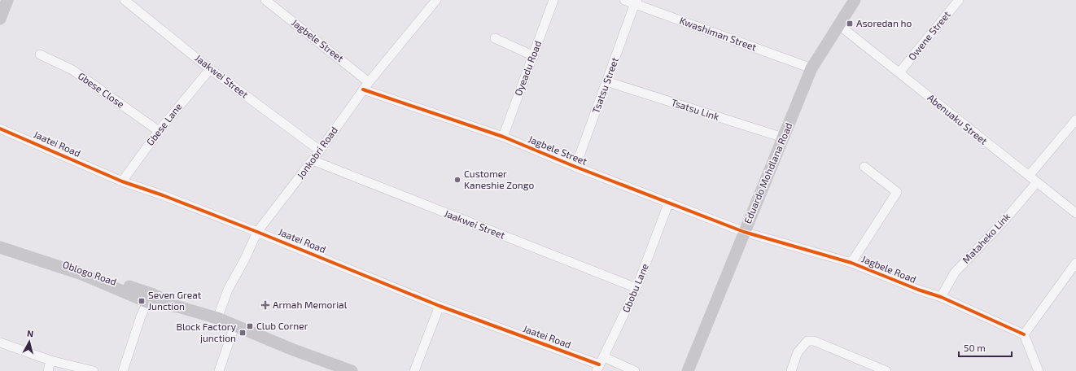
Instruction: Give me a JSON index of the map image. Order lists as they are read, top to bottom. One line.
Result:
{"streets":{"main road":["Eduardo Mohdlana Road","Oblogo Road"],"street":["Kwashiman Street","Owene Street","Jagbele Street","Oyeadu Road","Jaakwei Street","Tsatsu Street","Gbese Close","Tsatsu Link","Abenuaku Street","Gbese Lane","Jaatei Road","Jonkobri Road","Mataheko Link","Jagbele Road","Gbobu Lane"]},"crossings":[["Kwashiman Street","Tsatsu Street"],["Kwashiman Street","Eduardo Mohdlana Road"],["Owene Street","Abenuaku Street"],["Jagbele Street","Oyeadu Road"],["Jagbele Street","Tsatsu Street"],["Jagbele Street","Jonkobri Road"],["Jagbele Street","Eduardo Mohdlana Road"],["Jagbele Street","Jagbele Road"],["Jagbele Street","Gbobu Lane"],["Jaakwei Street","Gbese Lane"],["Jaakwei Street","Jonkobri Road"],["Jaakwei Street","Gbobu Lane"],["Tsatsu Street","Tsatsu Link"],["Gbese Close","Gbese Lane"],["Tsatsu Link","Eduardo Mohdlana Road"],["Abenuaku Street","Eduardo Mohdlana Road"],["Abenuaku Street","Mataheko Link"],["Gbese Lane","Jaatei Road"],["Jaatei Road","Jonkobri Road"],["Jaatei Road","Gbobu Lane"],["Jonkobri Road","Oblogo Road"],["Eduardo Mohdlana Road","Jagbele Road"],["Mataheko Link","Jagbele Road"]],"places":{"transit":["Asoredan ho","Seven Great Junction","Club Corner","Block Factory junction"],"other":["Customer Kaneshie Zongo"],"health":["Armah Memorial"]},"scale_bar":"50 m","north":"top"}
